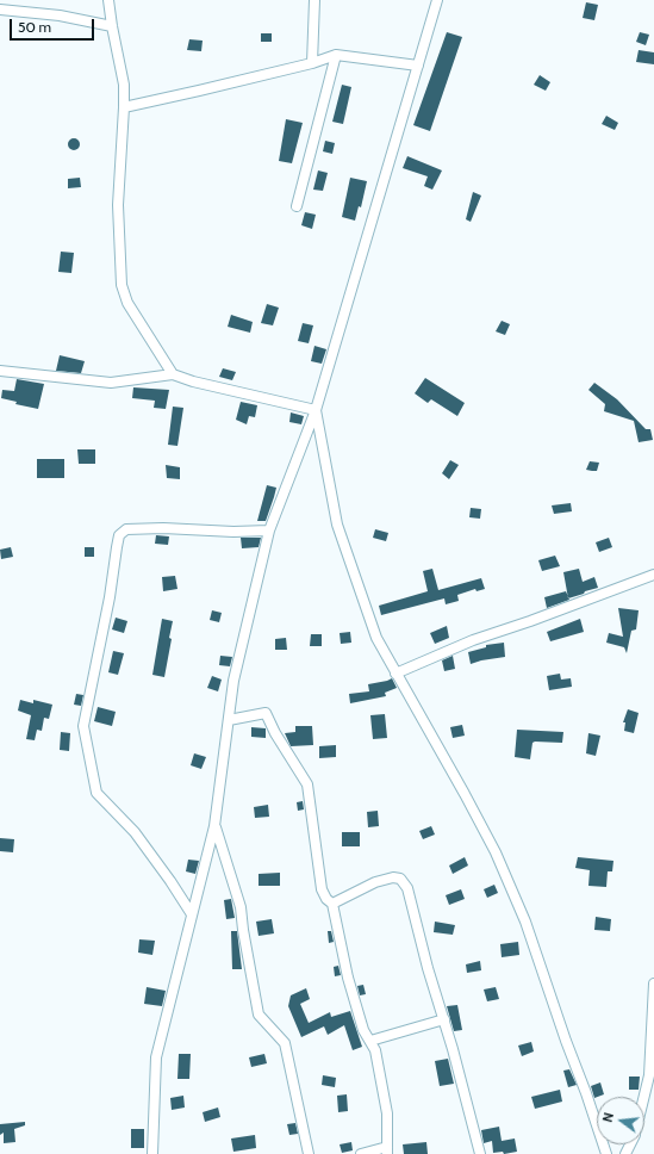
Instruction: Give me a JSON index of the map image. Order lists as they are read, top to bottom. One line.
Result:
{"scale_bar":"50 m","north":"left"}
